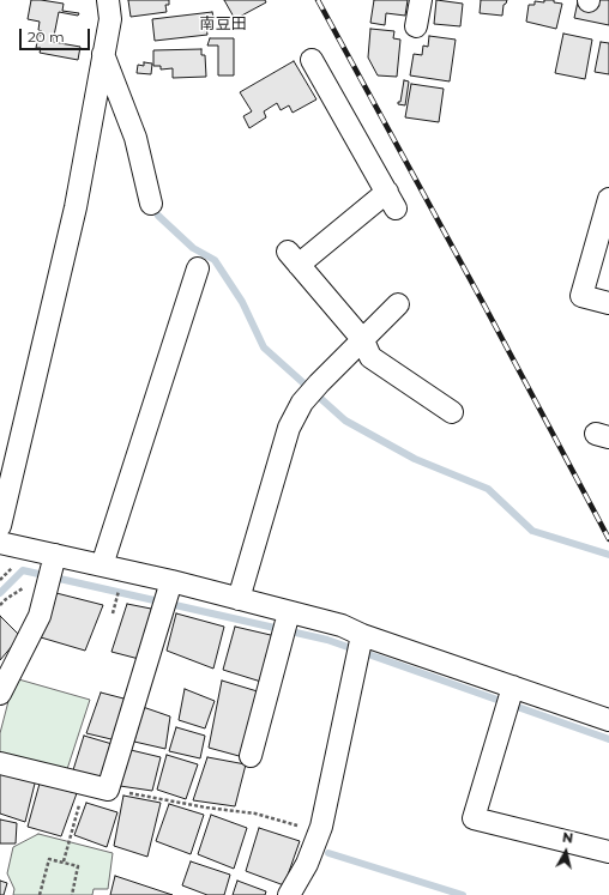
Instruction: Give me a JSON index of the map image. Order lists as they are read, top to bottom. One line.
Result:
{"districts":["南豆田"],"scale_bar":"20 m","north":"top"}
